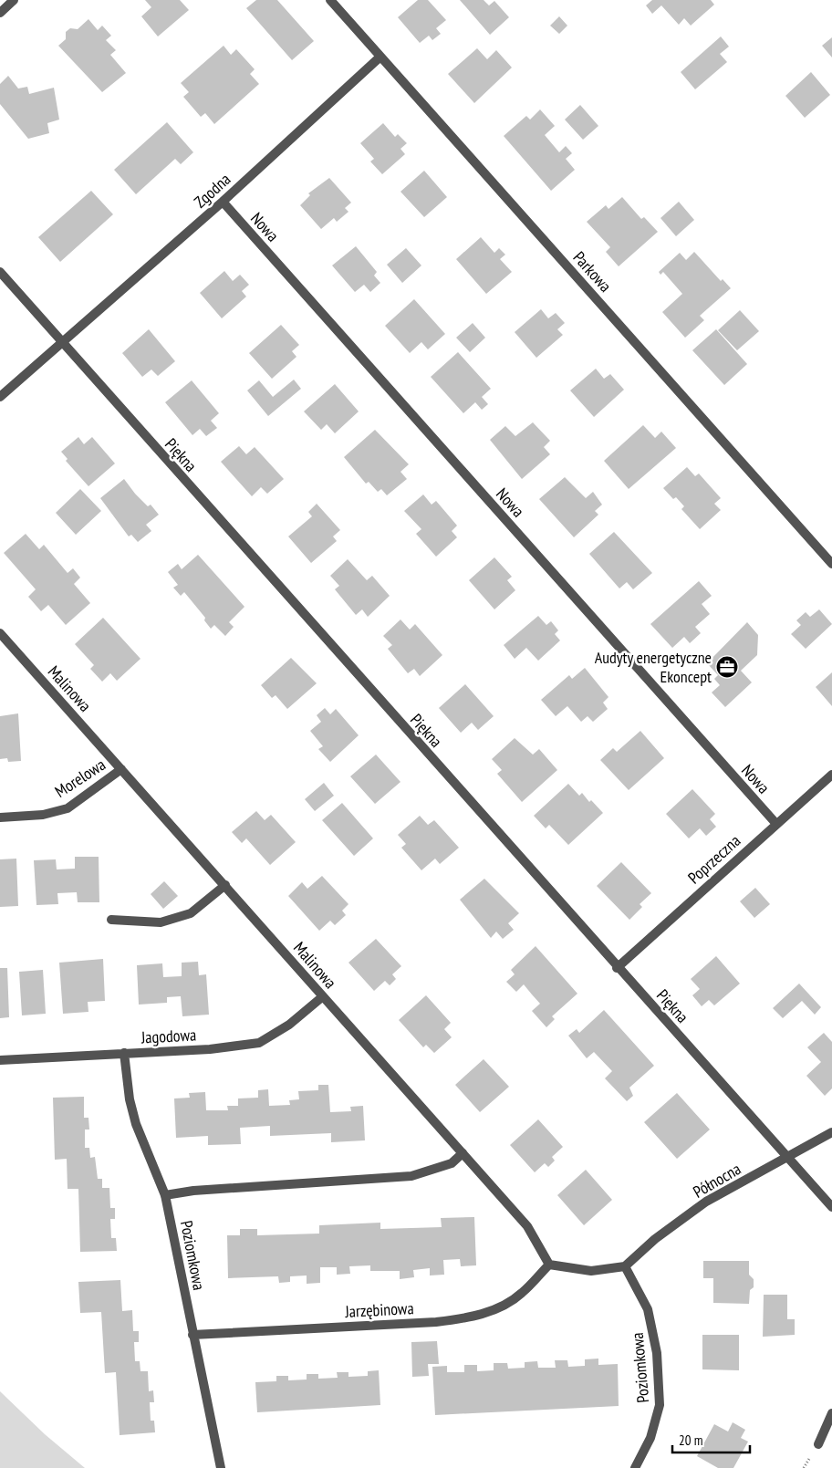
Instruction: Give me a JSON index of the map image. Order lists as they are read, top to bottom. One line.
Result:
{"streets":{"street":["Zgodna","Nowa","Parkowa","Piękna","Malinowa","Morelowa","Poprzeczna","Jagodowa","Północna","Poziomkowa","Jarzębinowa"]},"crossings":[["Zgodna","Nowa"],["Zgodna","Parkowa"],["Zgodna","Piękna"],["Nowa","Poprzeczna"],["Piękna","Poprzeczna"],["Piękna","Północna"],["Malinowa","Morelowa"],["Malinowa","Jagodowa"],["Malinowa","Jarzębinowa"],["Jagodowa","Poziomkowa"],["Północna","Poziomkowa"],["Poziomkowa","Jarzębinowa"]],"places":{"office":["Audyty energetyczne Ekoncept"]},"scale_bar":"20 m"}
